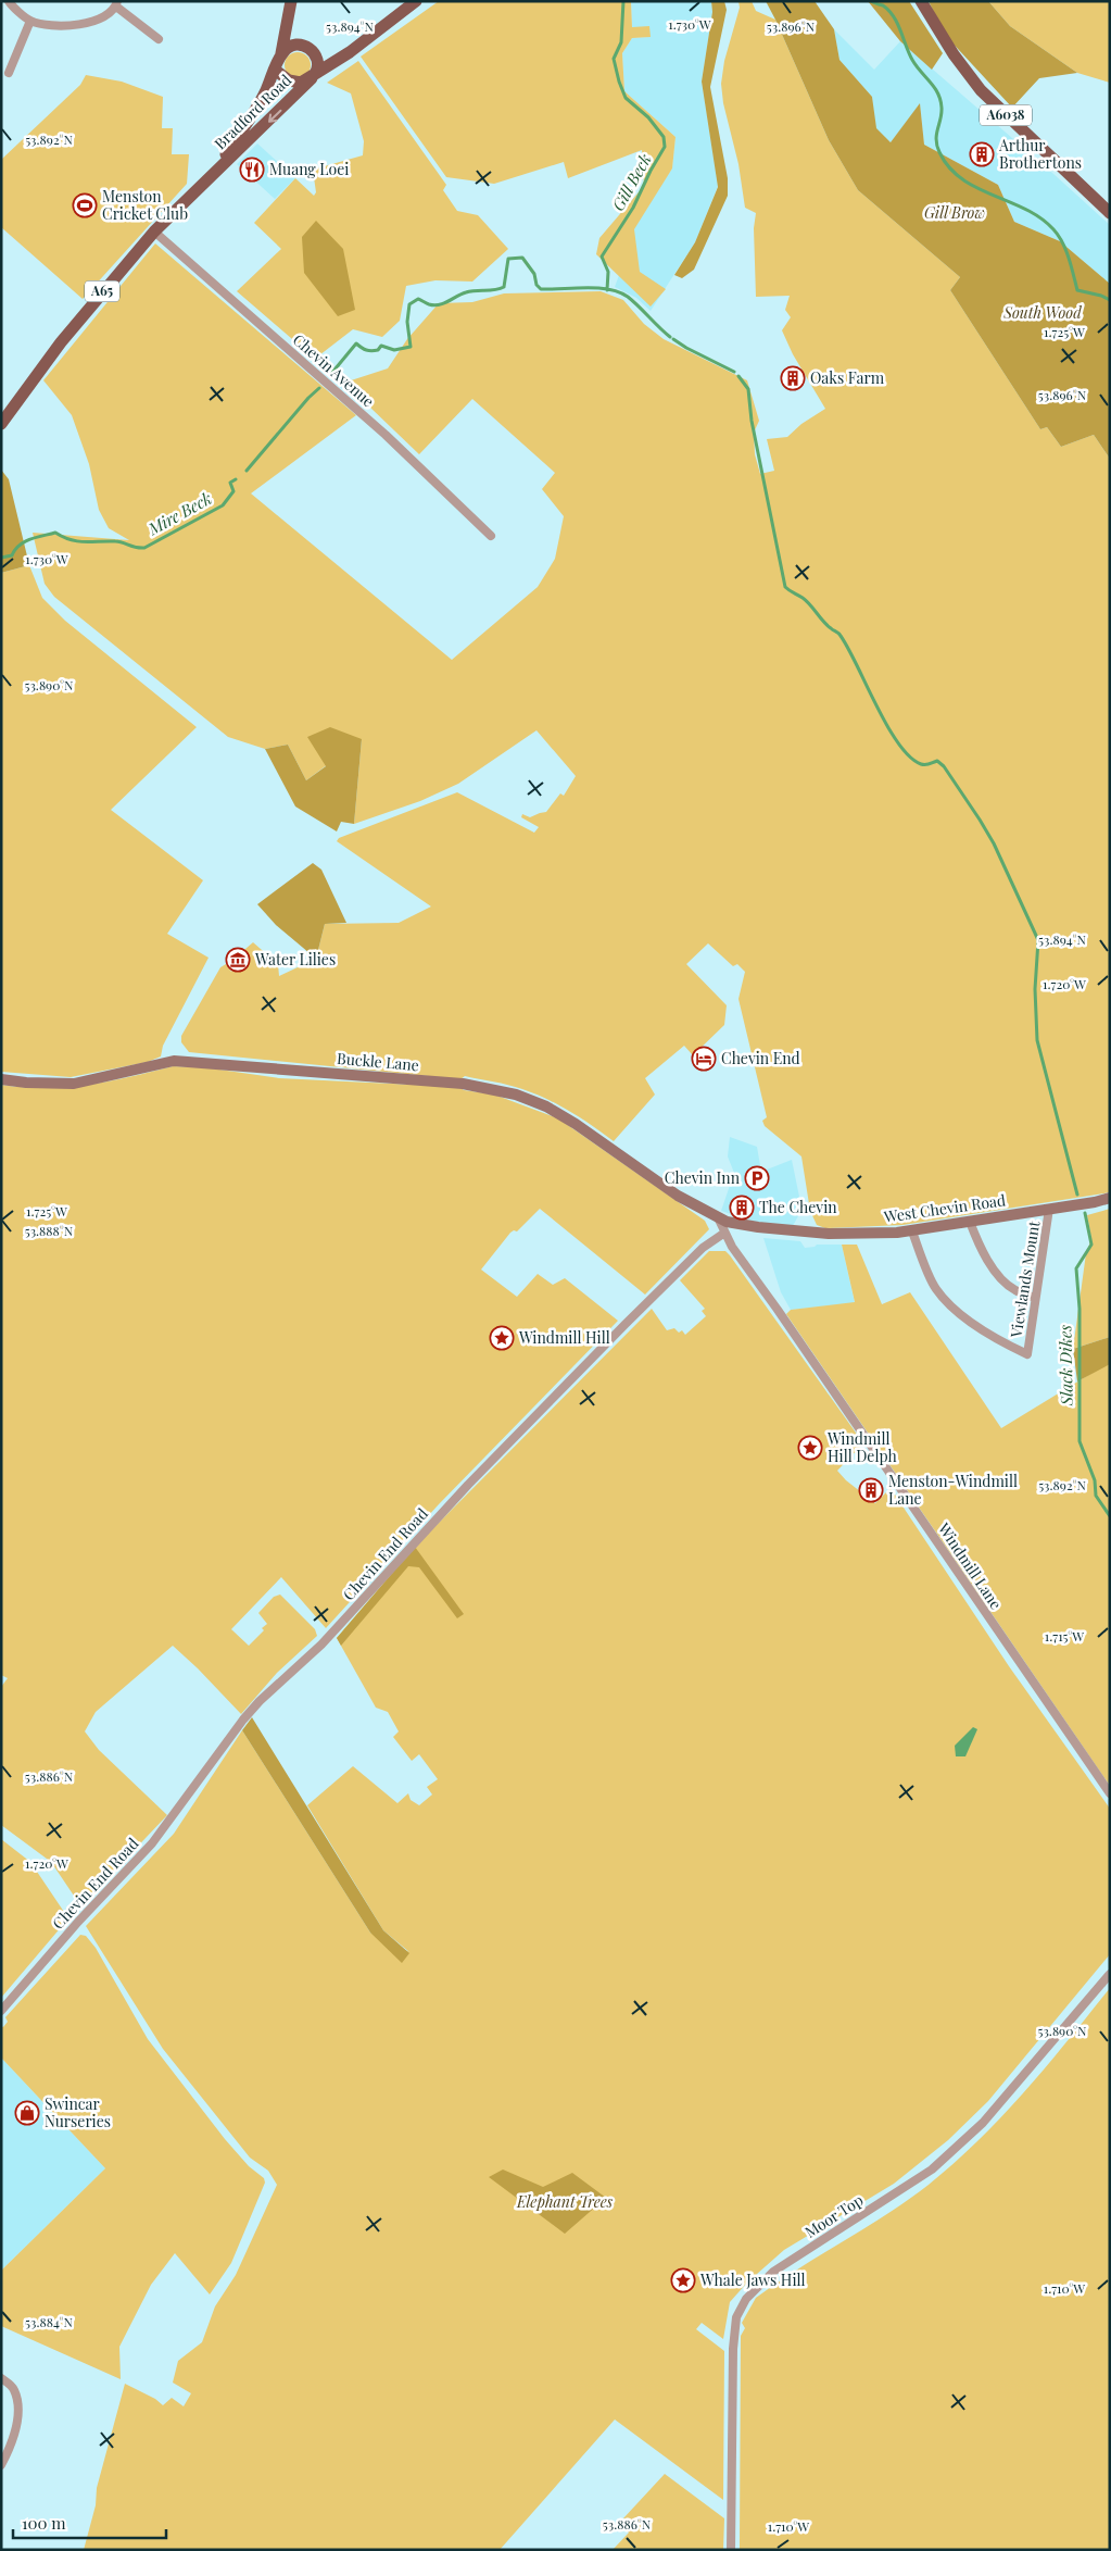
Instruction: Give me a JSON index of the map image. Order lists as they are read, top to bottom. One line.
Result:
{"streets":{"main road":["Bradford Road","A6038","A65"],"street":["Chevin Avenue","Buckle Lane","West Chevin Road","Viewlands Mount","Chevin End Road","Windmill Lane","Moor Top"]},"crossings":[["Bradford Road","A65"],["Bradford Road","Chevin Avenue"],["Buckle Lane","West Chevin Road"],["Buckle Lane","Windmill Lane"],["West Chevin Road","Viewlands Mount"],["West Chevin Road","Windmill Lane"],["Chevin End Road","Windmill Lane"]],"water":["Gill Beck","Mire Beck","Slack Dikes"],"parks":["Gill Brow","South Wood","Elephant Trees"],"places":{"building":["Arthur Brothertons","Oaks Farm","The Chevin","Menston-Windmill Lane"],"restaurant":["Muang Loei"],"sports":["Menston Cricket Club"],"museum":["Water Lilies"],"hotel":["Chevin End"],"parking":["Chevin Inn"],"place":["Windmill Hill","Windmill Hill Delph","Whale Jaws Hill"],"shop":["Swincar Nurseries"]},"scale_bar":"100 m","coordinates":["1.730°W","53.894°N","53.896°N","53.892°N","1.725°W","53.890°N","1.720°W","53.888°N","1.715°W","53.886°N","1.710°W","53.884°N"]}
